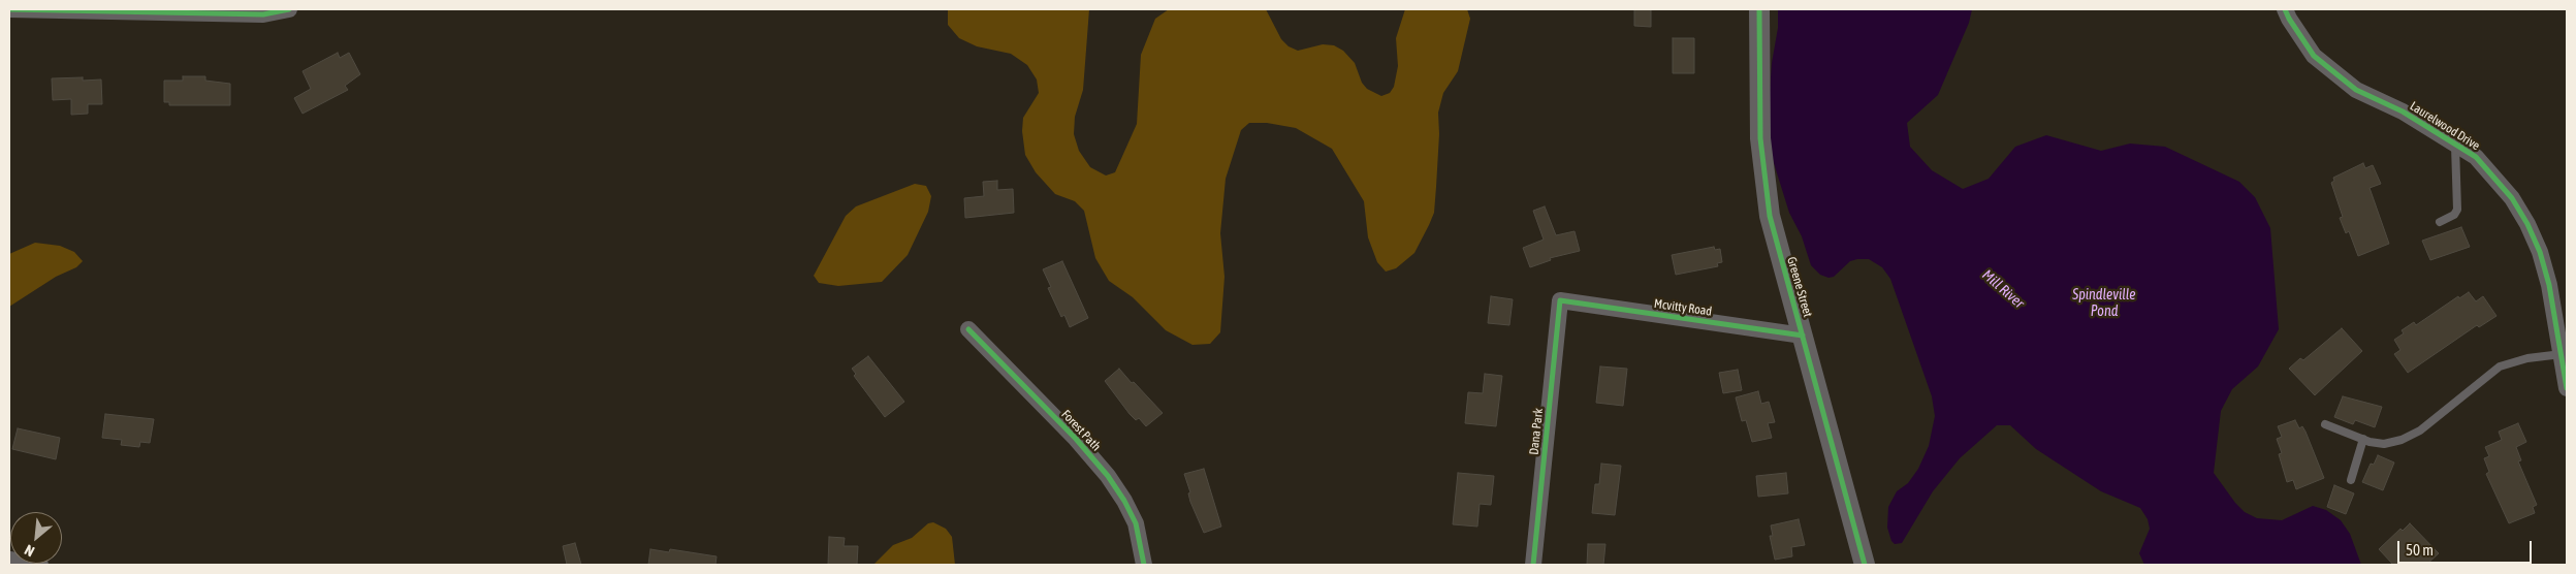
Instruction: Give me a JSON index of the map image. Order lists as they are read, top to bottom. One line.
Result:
{"streets":{"street":["Laurelwood Drive","Greene Street","Mcvitty Road","Forest Path","Dana Park"]},"crossings":[["Greene Street","Mcvitty Road"],["Mcvitty Road","Dana Park"]],"water":["Mill River","Spindleville Pond"],"scale_bar":"50 m","north":"bottom left"}
